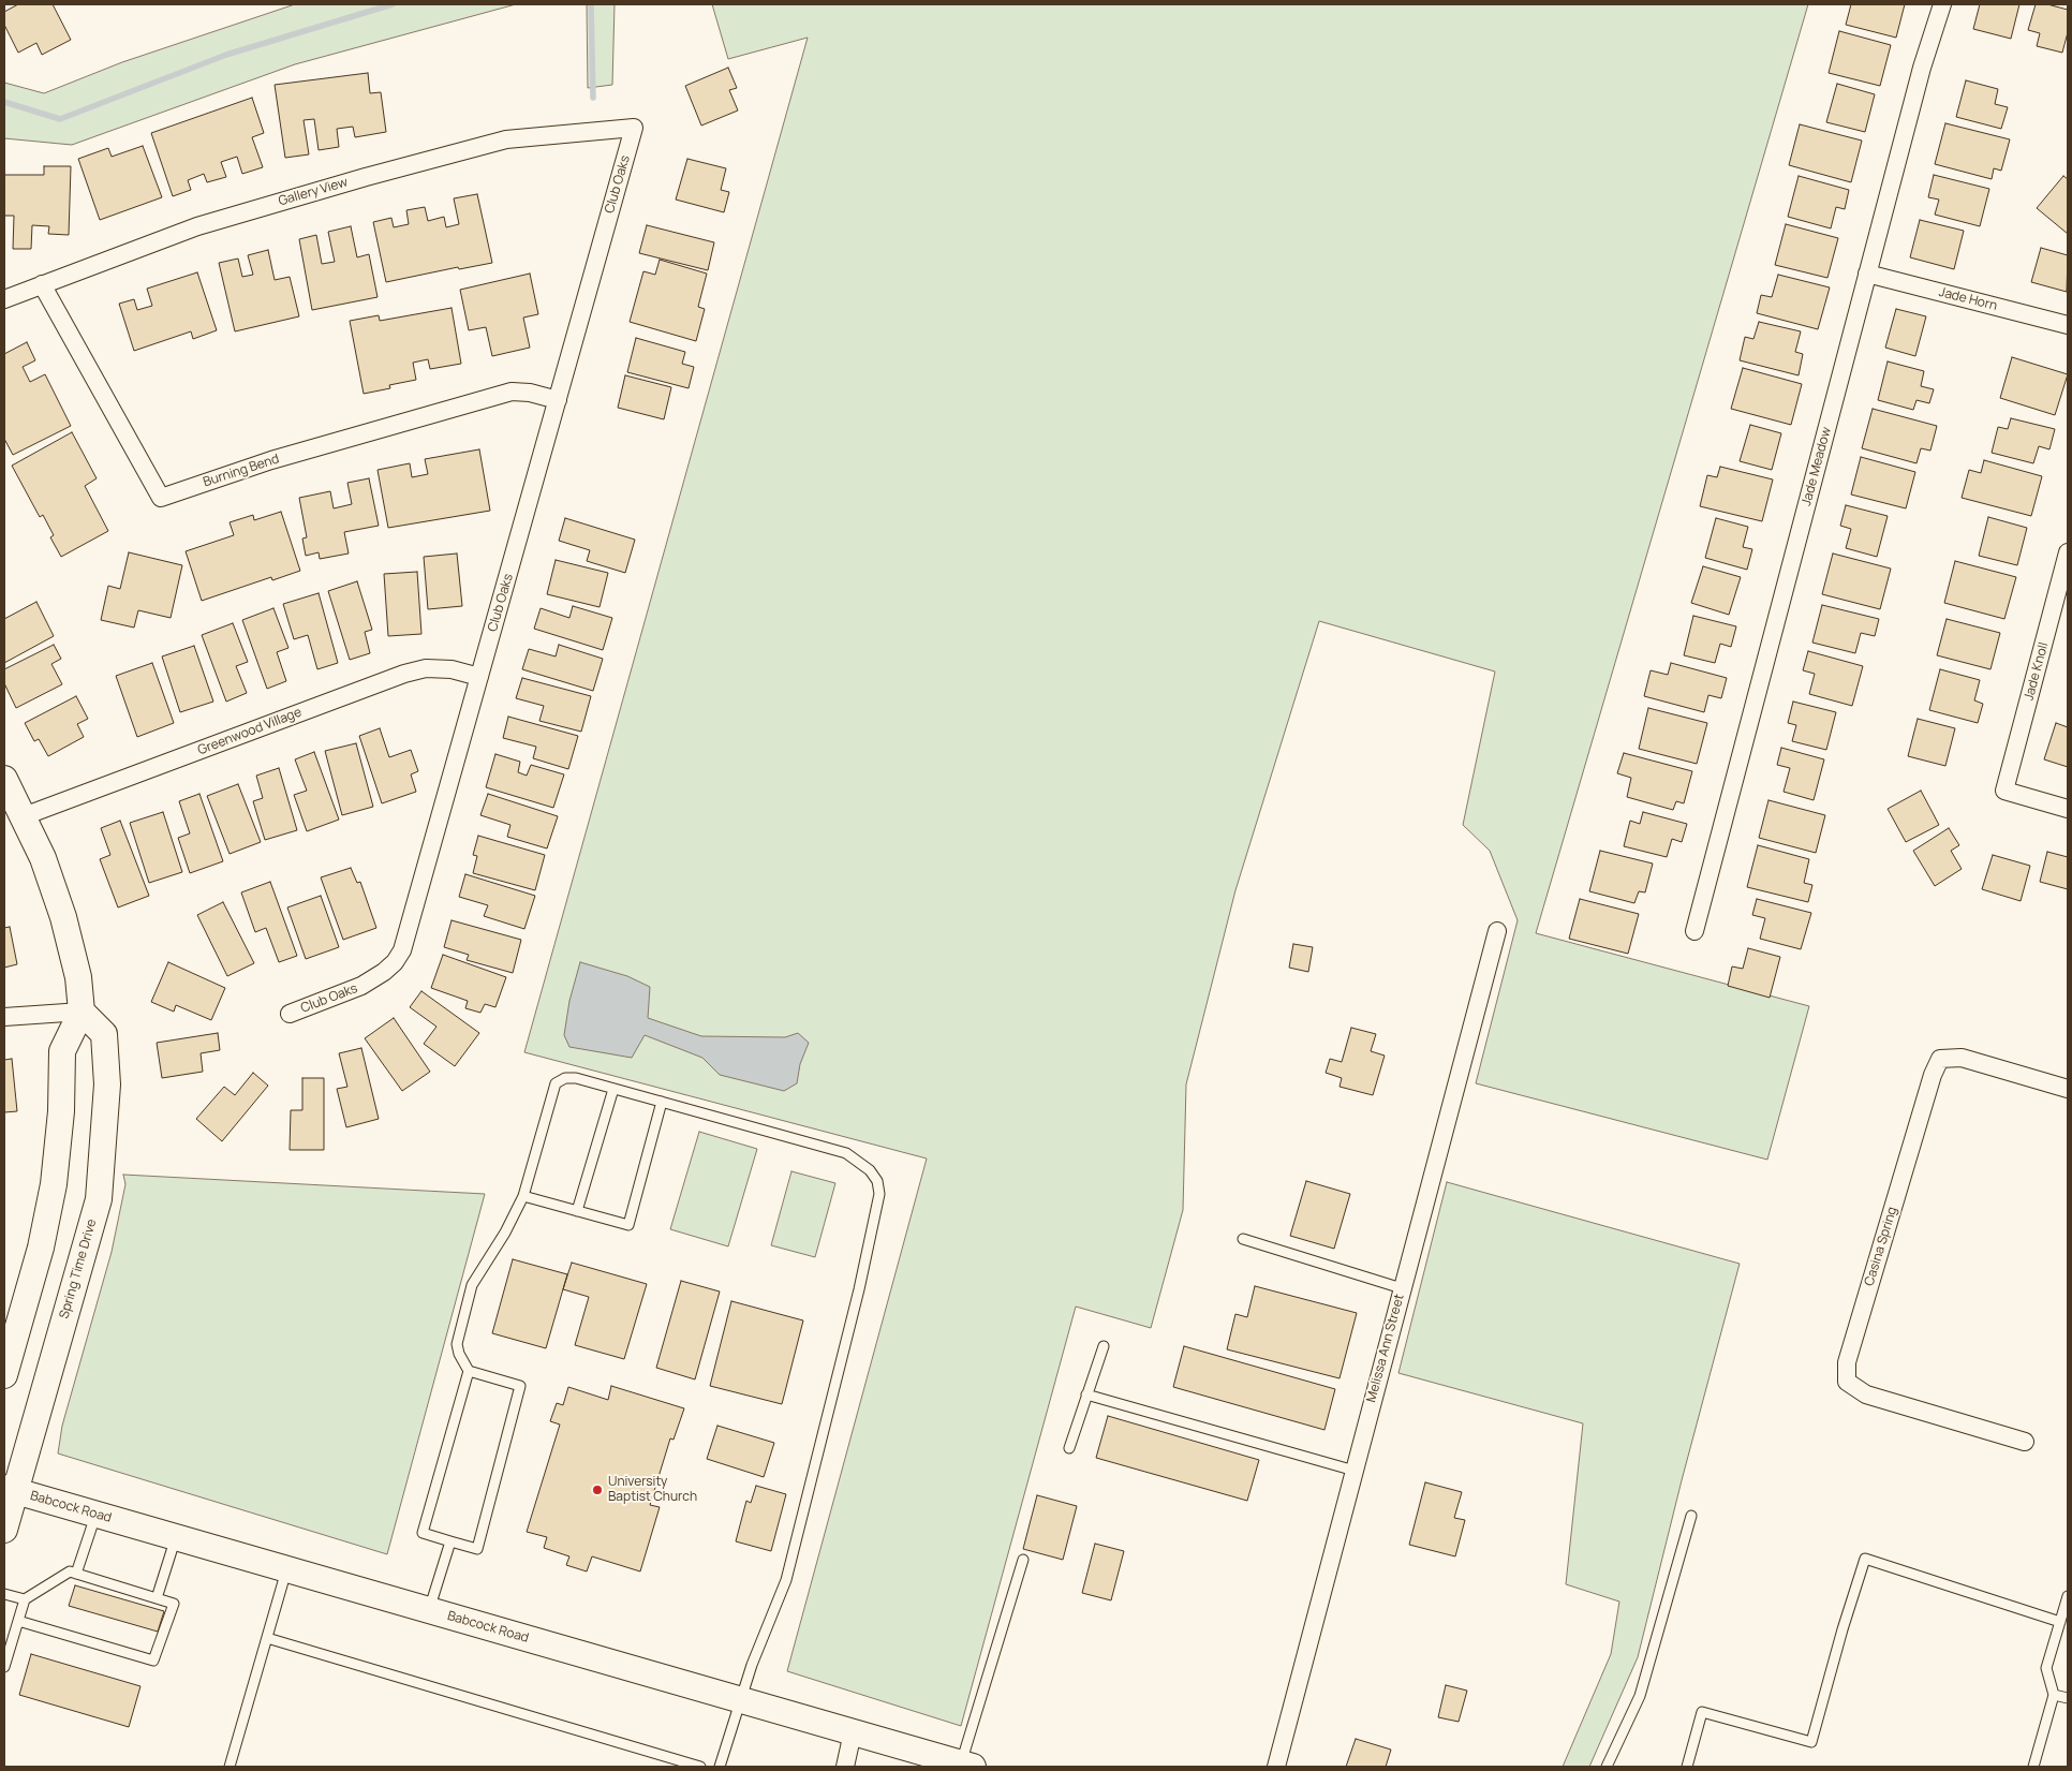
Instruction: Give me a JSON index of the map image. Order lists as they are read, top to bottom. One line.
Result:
{"streets":{"street":["Club Oaks","Gallery View","Jade Horn","Jade Meadow","Burning Bend","Jade Knoll","Greenwood Village","Casina Spring","Spring Time Drive","Melissa Ann Street","Babcock Road"]},"crossings":[["Club Oaks","Gallery View"],["Club Oaks","Burning Bend"],["Club Oaks","Greenwood Village"],["Gallery View","Burning Bend"],["Jade Horn","Jade Meadow"],["Spring Time Drive","Babcock Road"]],"places":["University Baptist Church"]}
